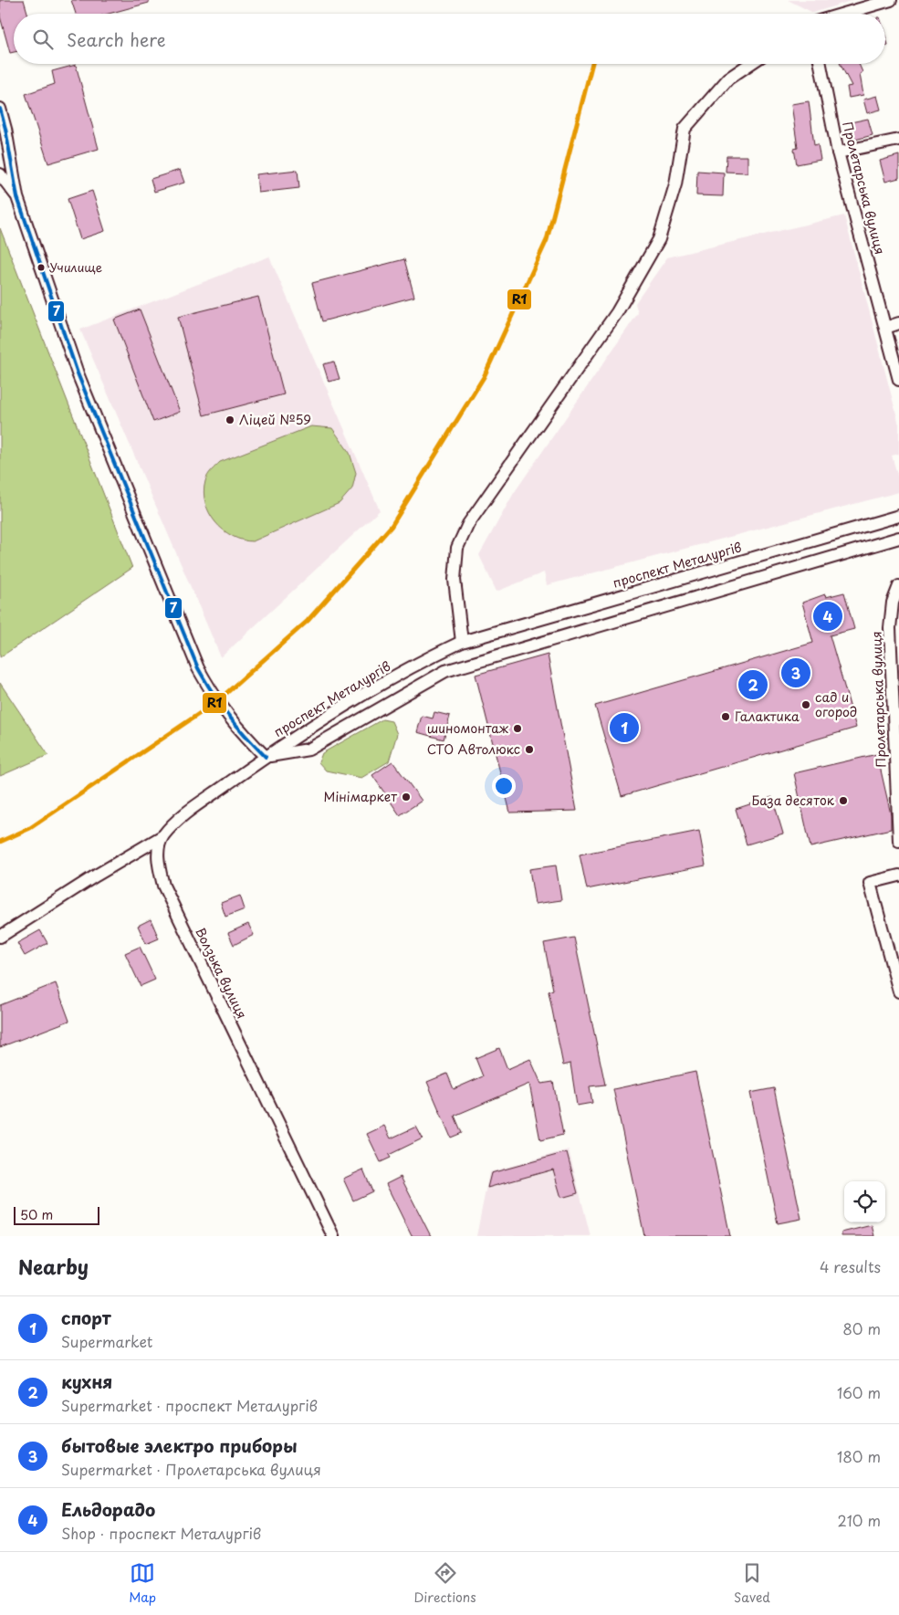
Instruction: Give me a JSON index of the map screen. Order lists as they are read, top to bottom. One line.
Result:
{"streets":{"street":["Пролетарська вулиця","проспект Металургів","Волзька вулиця"]},"places":["Училище","Ліцей №59","сад и огород","Галактика","шиномонтаж","СТО Автолюкс","Мінімаркет","База десяток"],"lines":["transit line R1","transit line 7"],"scale_bar":"50 m","page":{"search":"Search here","pins":["4","3","2","1"],"scale":"50 m","heading":["Nearby","4 results"],"list":[{"mark":"1","name":"спорт","note":"Supermarket","value":"80 m"},{"mark":"2","name":"кухня","note":"Supermarket · проспект Металургів","value":"160 m"},{"mark":"3","name":"бытовые электро приборы","note":"Supermarket · Пролетарська вулиця","value":"180 m"},{"mark":"4","name":"Ельдорадо","note":"Shop · проспект Металургів","value":"210 m"}],"nav":["Map","Directions","Saved"]}}
